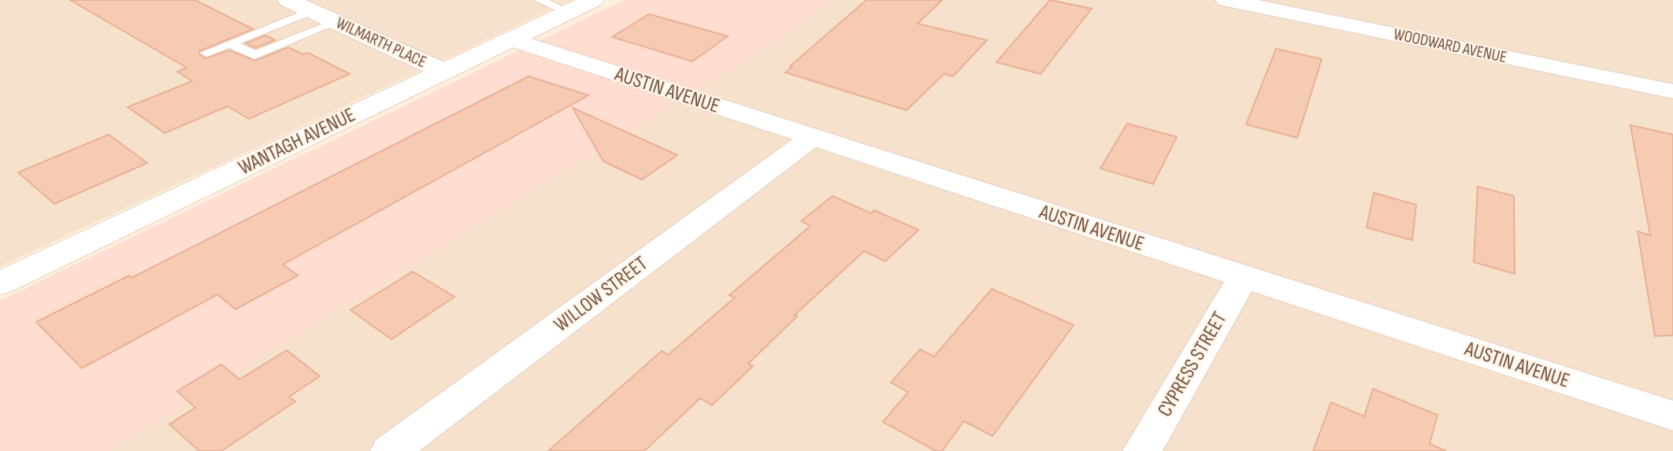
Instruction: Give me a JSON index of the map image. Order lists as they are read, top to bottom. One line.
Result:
{"streets":{"street":["WILMARTH PLACE","WOODWARD AVENUE","AUSTIN AVENUE","WANTAGH AVENUE","WILLOW STREET","CYPRESS STREET"]},"crossings":[["WILMARTH PLACE","WANTAGH AVENUE"],["AUSTIN AVENUE","WANTAGH AVENUE"],["AUSTIN AVENUE","WILLOW STREET"],["AUSTIN AVENUE","CYPRESS STREET"]]}
